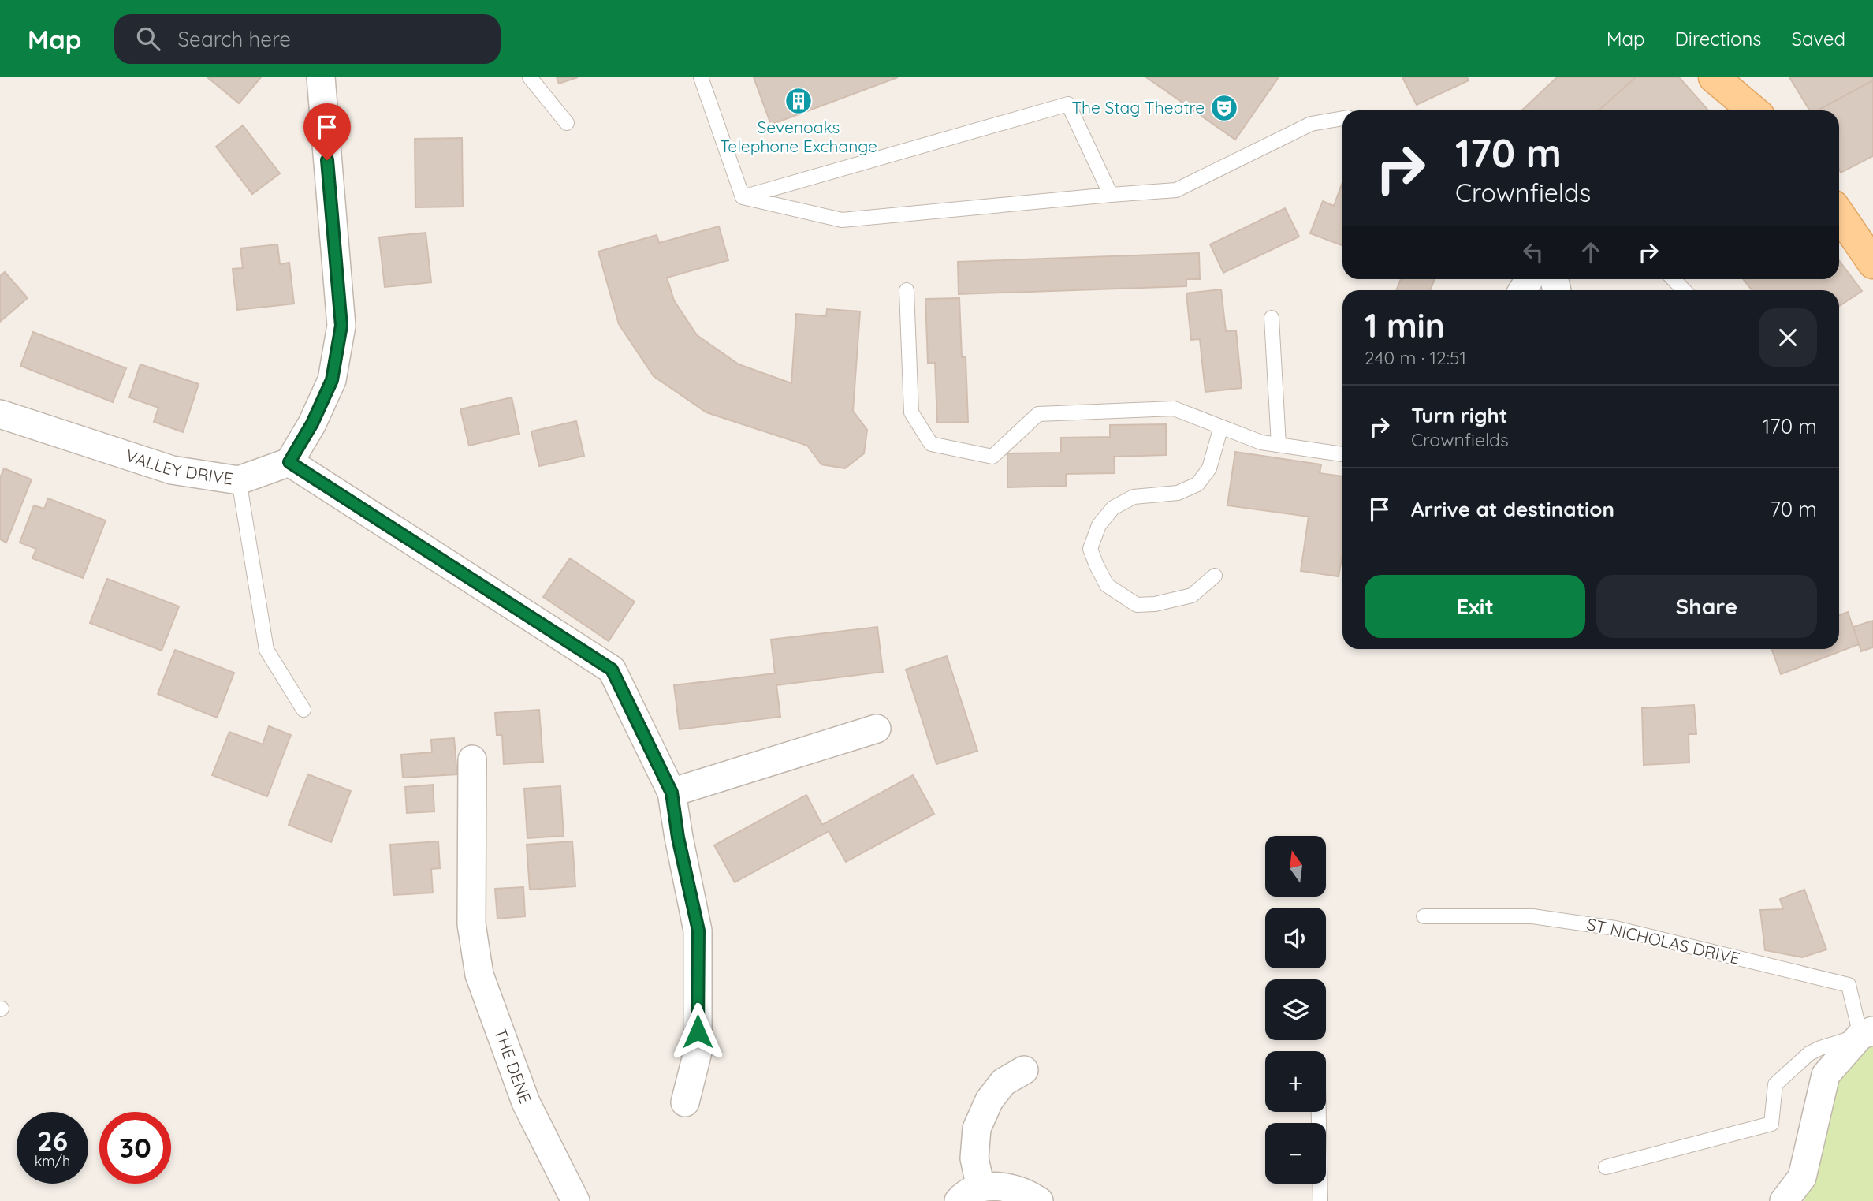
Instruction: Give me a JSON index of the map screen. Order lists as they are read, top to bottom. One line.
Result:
{"streets":{"street":["VALLEY DRIVE","THE DENE"],"lane":["ST NICHOLAS DRIVE"]},"places":{"building":["Sevenoaks Telephone Exchange"],"theatre":["The Stag Theatre"]},"north":"top","page":{"header":"Map","search":"Search here","nav":["Map","Directions","Saved"],"turn":["170 m","Crownfields"],"heading":["1 min","240 m · 12:51"],"list":[{"name":"Turn right","note":"Crownfields","value":"170 m"},{"name":"Arrive at destination","value":"70 m"}],"buttons":["Exit","Share"],"map_buttons":["+","−"],"speed":"26 km/h","limit":"30"}}
